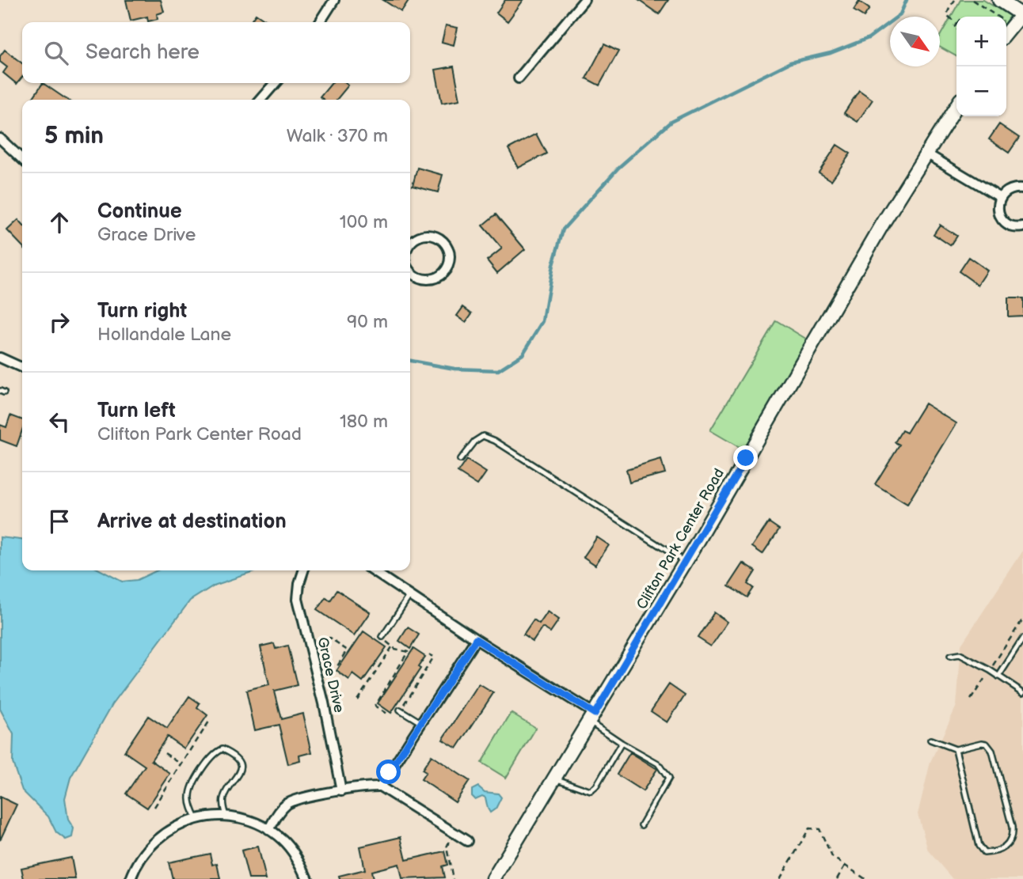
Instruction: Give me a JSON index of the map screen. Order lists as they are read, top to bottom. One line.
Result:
{"streets":{"street":["Clifton Park Center Road","Grace Drive"]},"north":"bottom right","page":{"map_buttons":["+","−"],"search":"Search here","heading":["5 min","Walk · 370 m"],"list":[["Continue","Grace Drive","100 m"],["Turn right","Hollandale Lane","90 m"],["Turn left","Clifton Park Center Road","180 m"],"Arrive at destination"]}}
